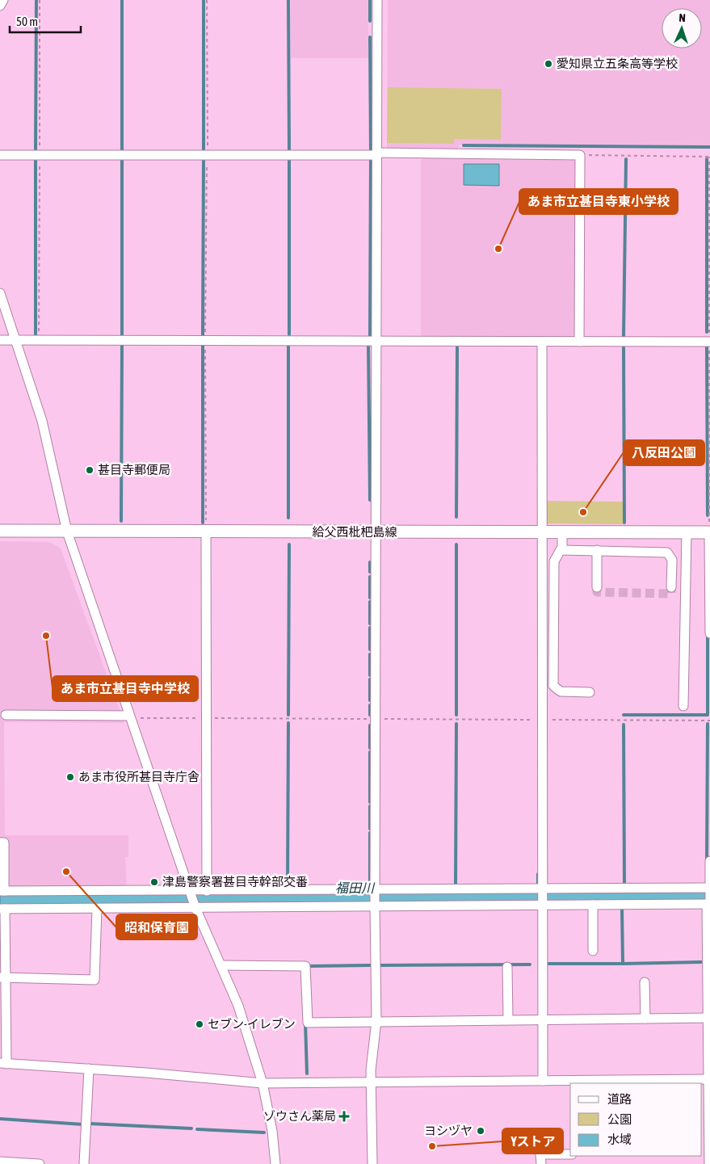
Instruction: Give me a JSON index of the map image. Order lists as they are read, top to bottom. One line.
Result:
{"streets":{"main road":["給父西枇杷島線"]},"water":["福田川"],"places":{"other":["愛知県立五条高等学校","あま市立甚目寺東小学校","甚目寺郵便局","八反田公園","あま市立甚目寺中学校","あま市役所甚目寺庁舎","昭和保育園","津島警察署甚目寺幹部交番","セブン-イレブン","ヨシヅヤ","Yストア"],"health":["ゾウさん薬局"]},"legend":["道路","公園","水域"],"scale_bar":"50 m","north":"top"}
